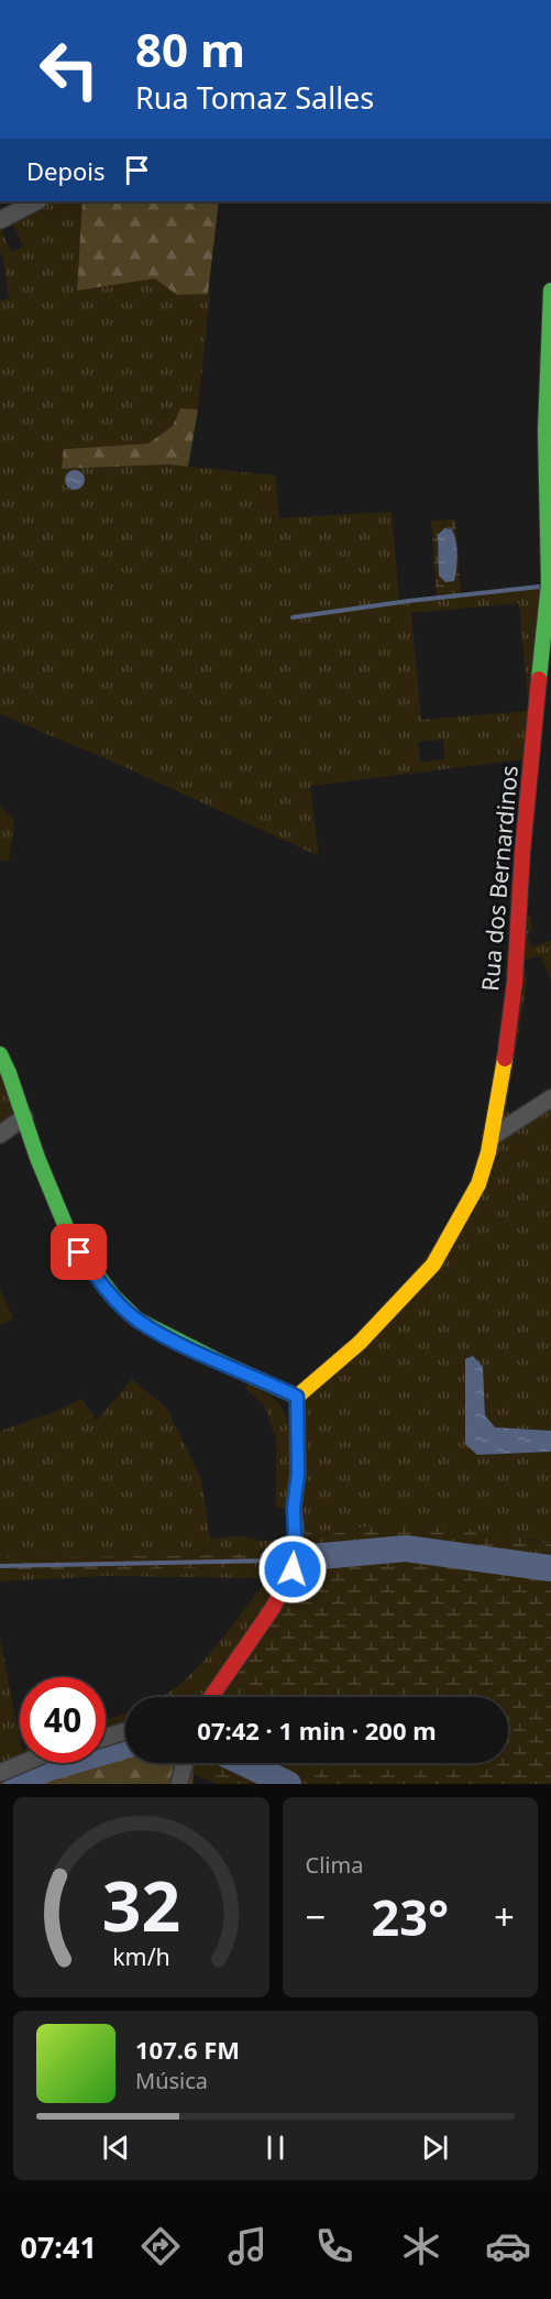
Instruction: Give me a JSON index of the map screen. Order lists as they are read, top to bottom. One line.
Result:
{"streets":{"street":["Rua dos Bernardinos"]},"page":{"turn":["80 m","Rua Tomaz Salles"],"then":"Depois","limit":"40","trip":"07:42 · 1 min · 200 m","tile":"Clima","heat":["−","23°","+"],"song":["107.6 FM","Música"],"tabs":"07:41","gauge":["32","km/h"]}}
